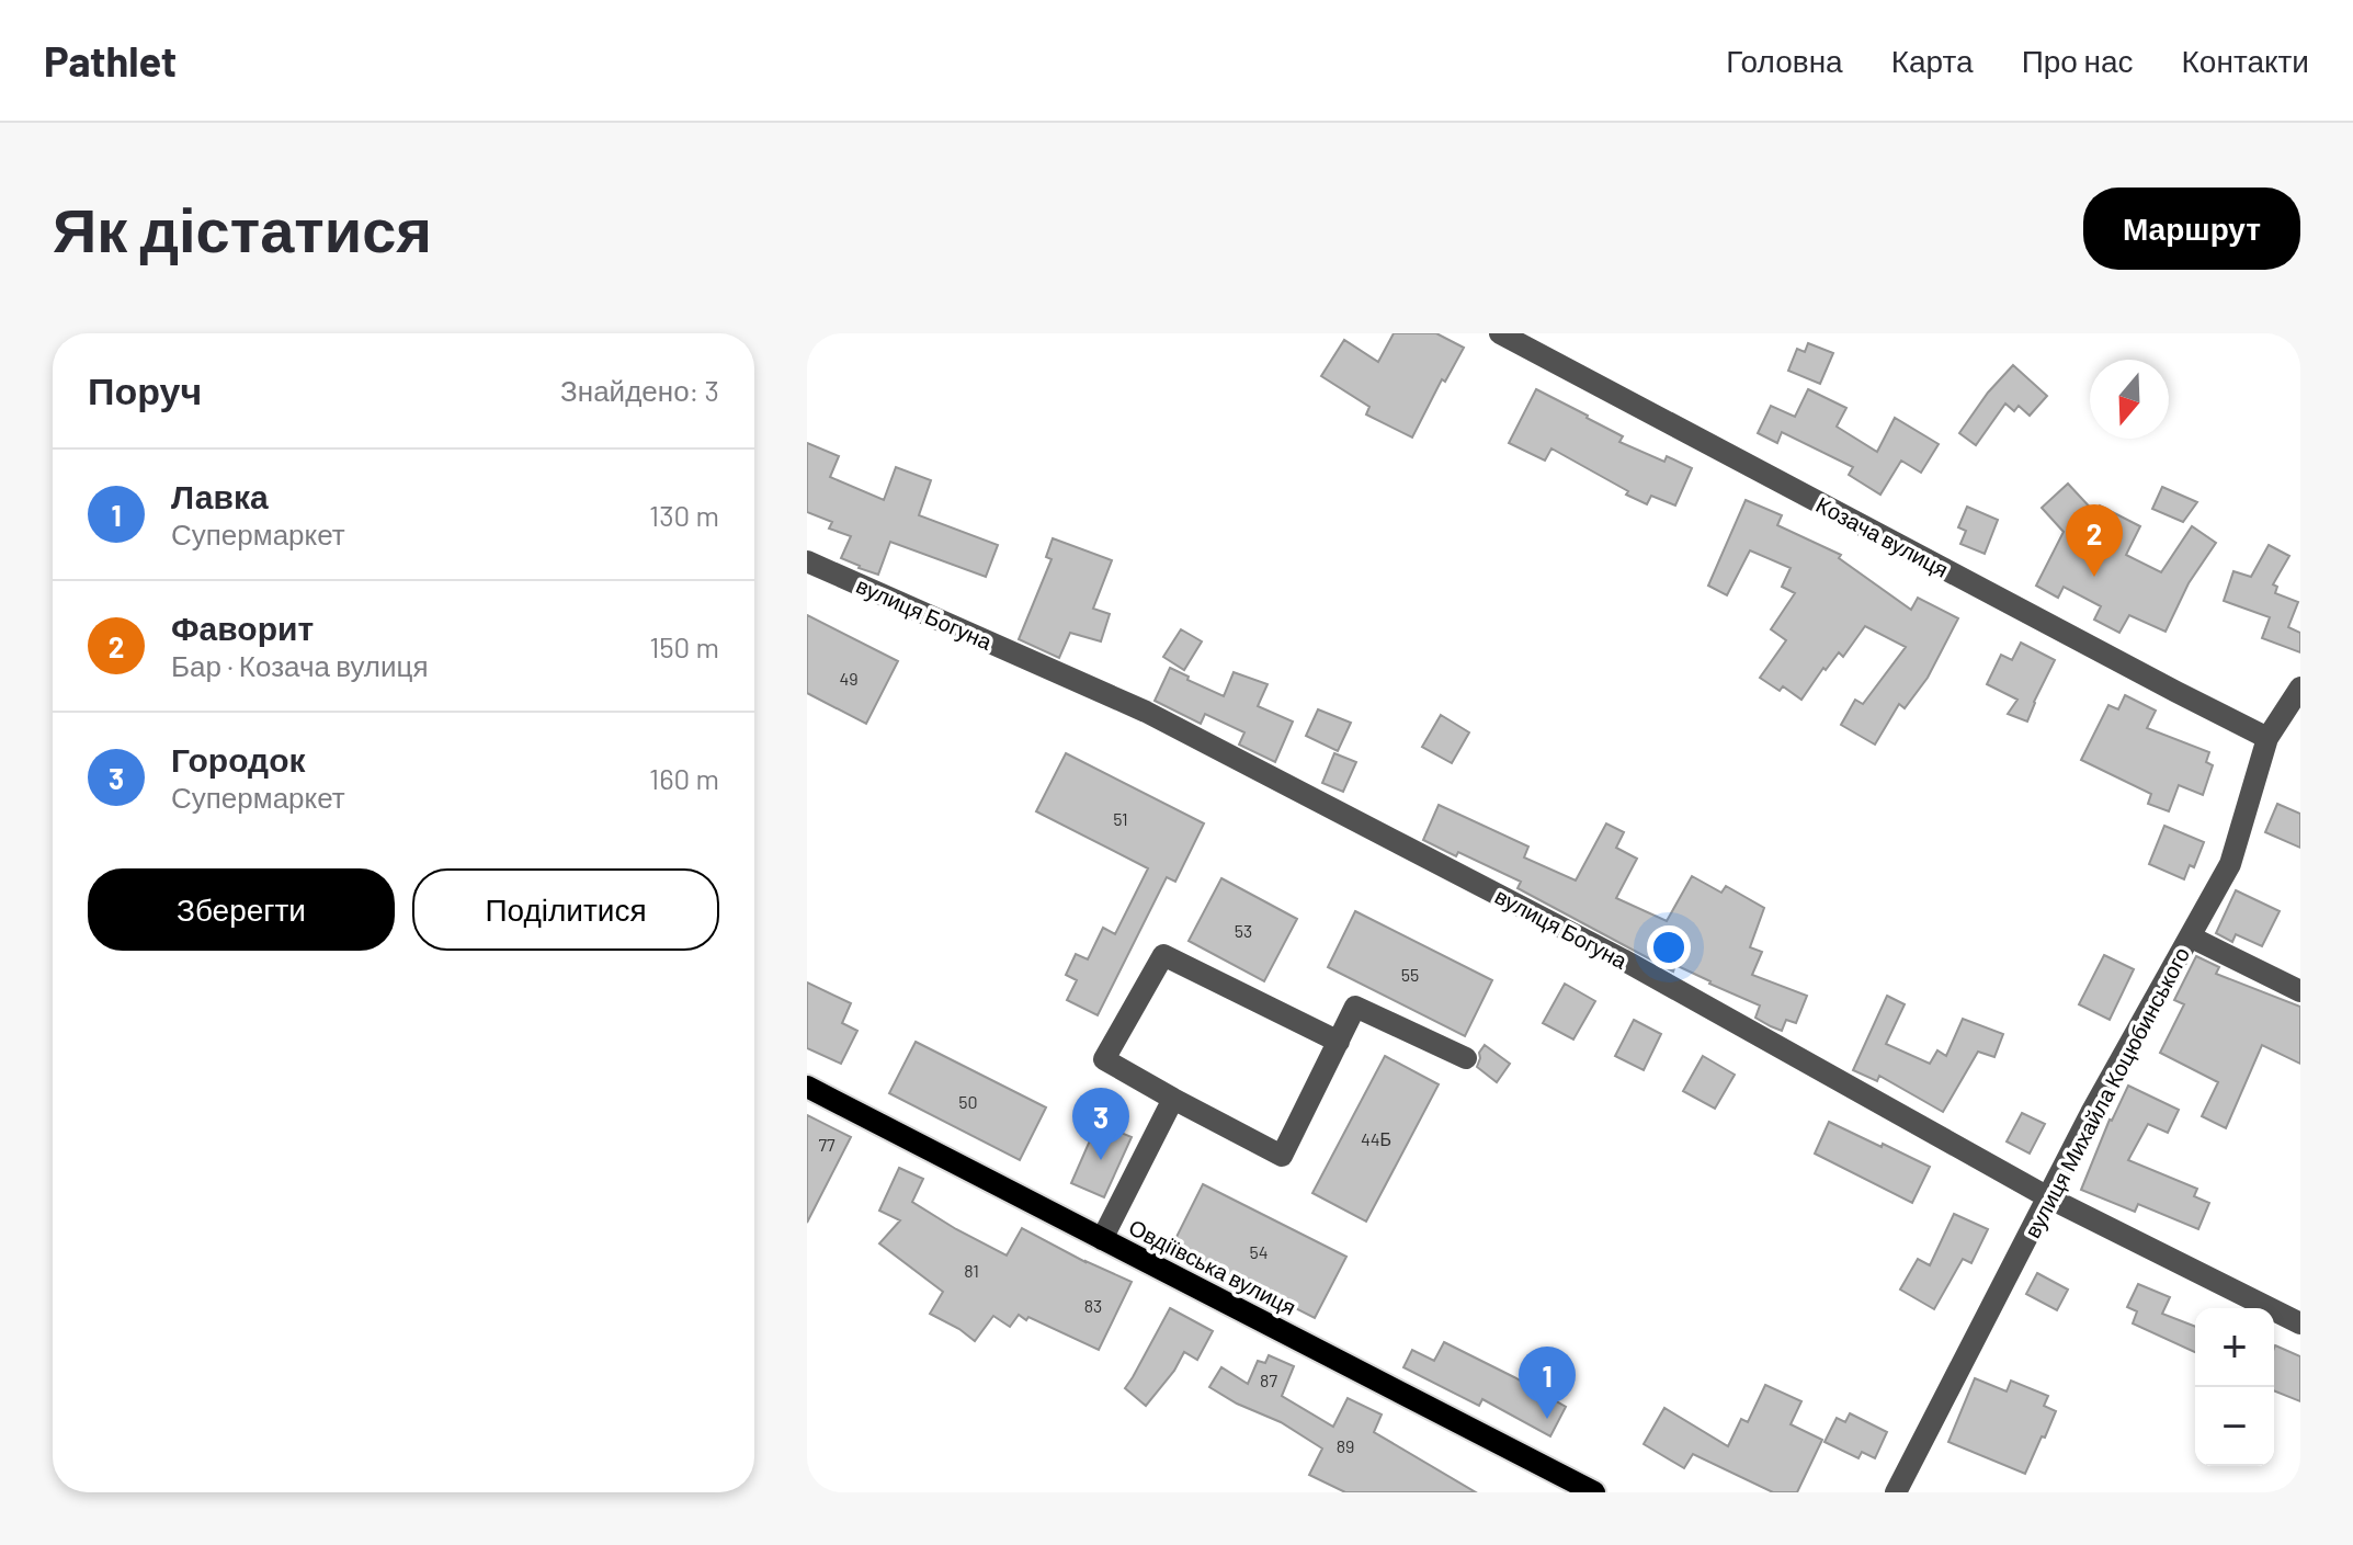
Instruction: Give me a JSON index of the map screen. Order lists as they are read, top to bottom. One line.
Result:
{"streets":{"main road":["Овдіївська вулиця"],"street":["Козача вулиця","вулиця Богуна","вулиця Михайла Коцюбинського"]},"crossings":[["Козача вулиця","вулиця Михайла Коцюбинського"],["вулиця Богуна","вулиця Михайла Коцюбинського"]],"house_numbers":["49","51","53","55","50","44Б","77","54","81","83","87","89"],"north":"bottom","page":{"header":"Pathlet","nav":["Головна","Карта","Про нас","Контакти"],"buttons":["Маршрут",["Зберегти","Поділитися"]],"title":"Як дістатися","heading":["Поруч","Знайдено: 3"],"list":[{"mark":"1","name":"Лавка","note":"Супермаркет","value":"130 m"},{"mark":"2","name":"Фаворит","note":"Бар · Козача вулиця","value":"150 m"},{"mark":"3","name":"Городок","note":"Супермаркет","value":"160 m"}],"pins":["2","3","1"],"map_buttons":["+","−"]}}
